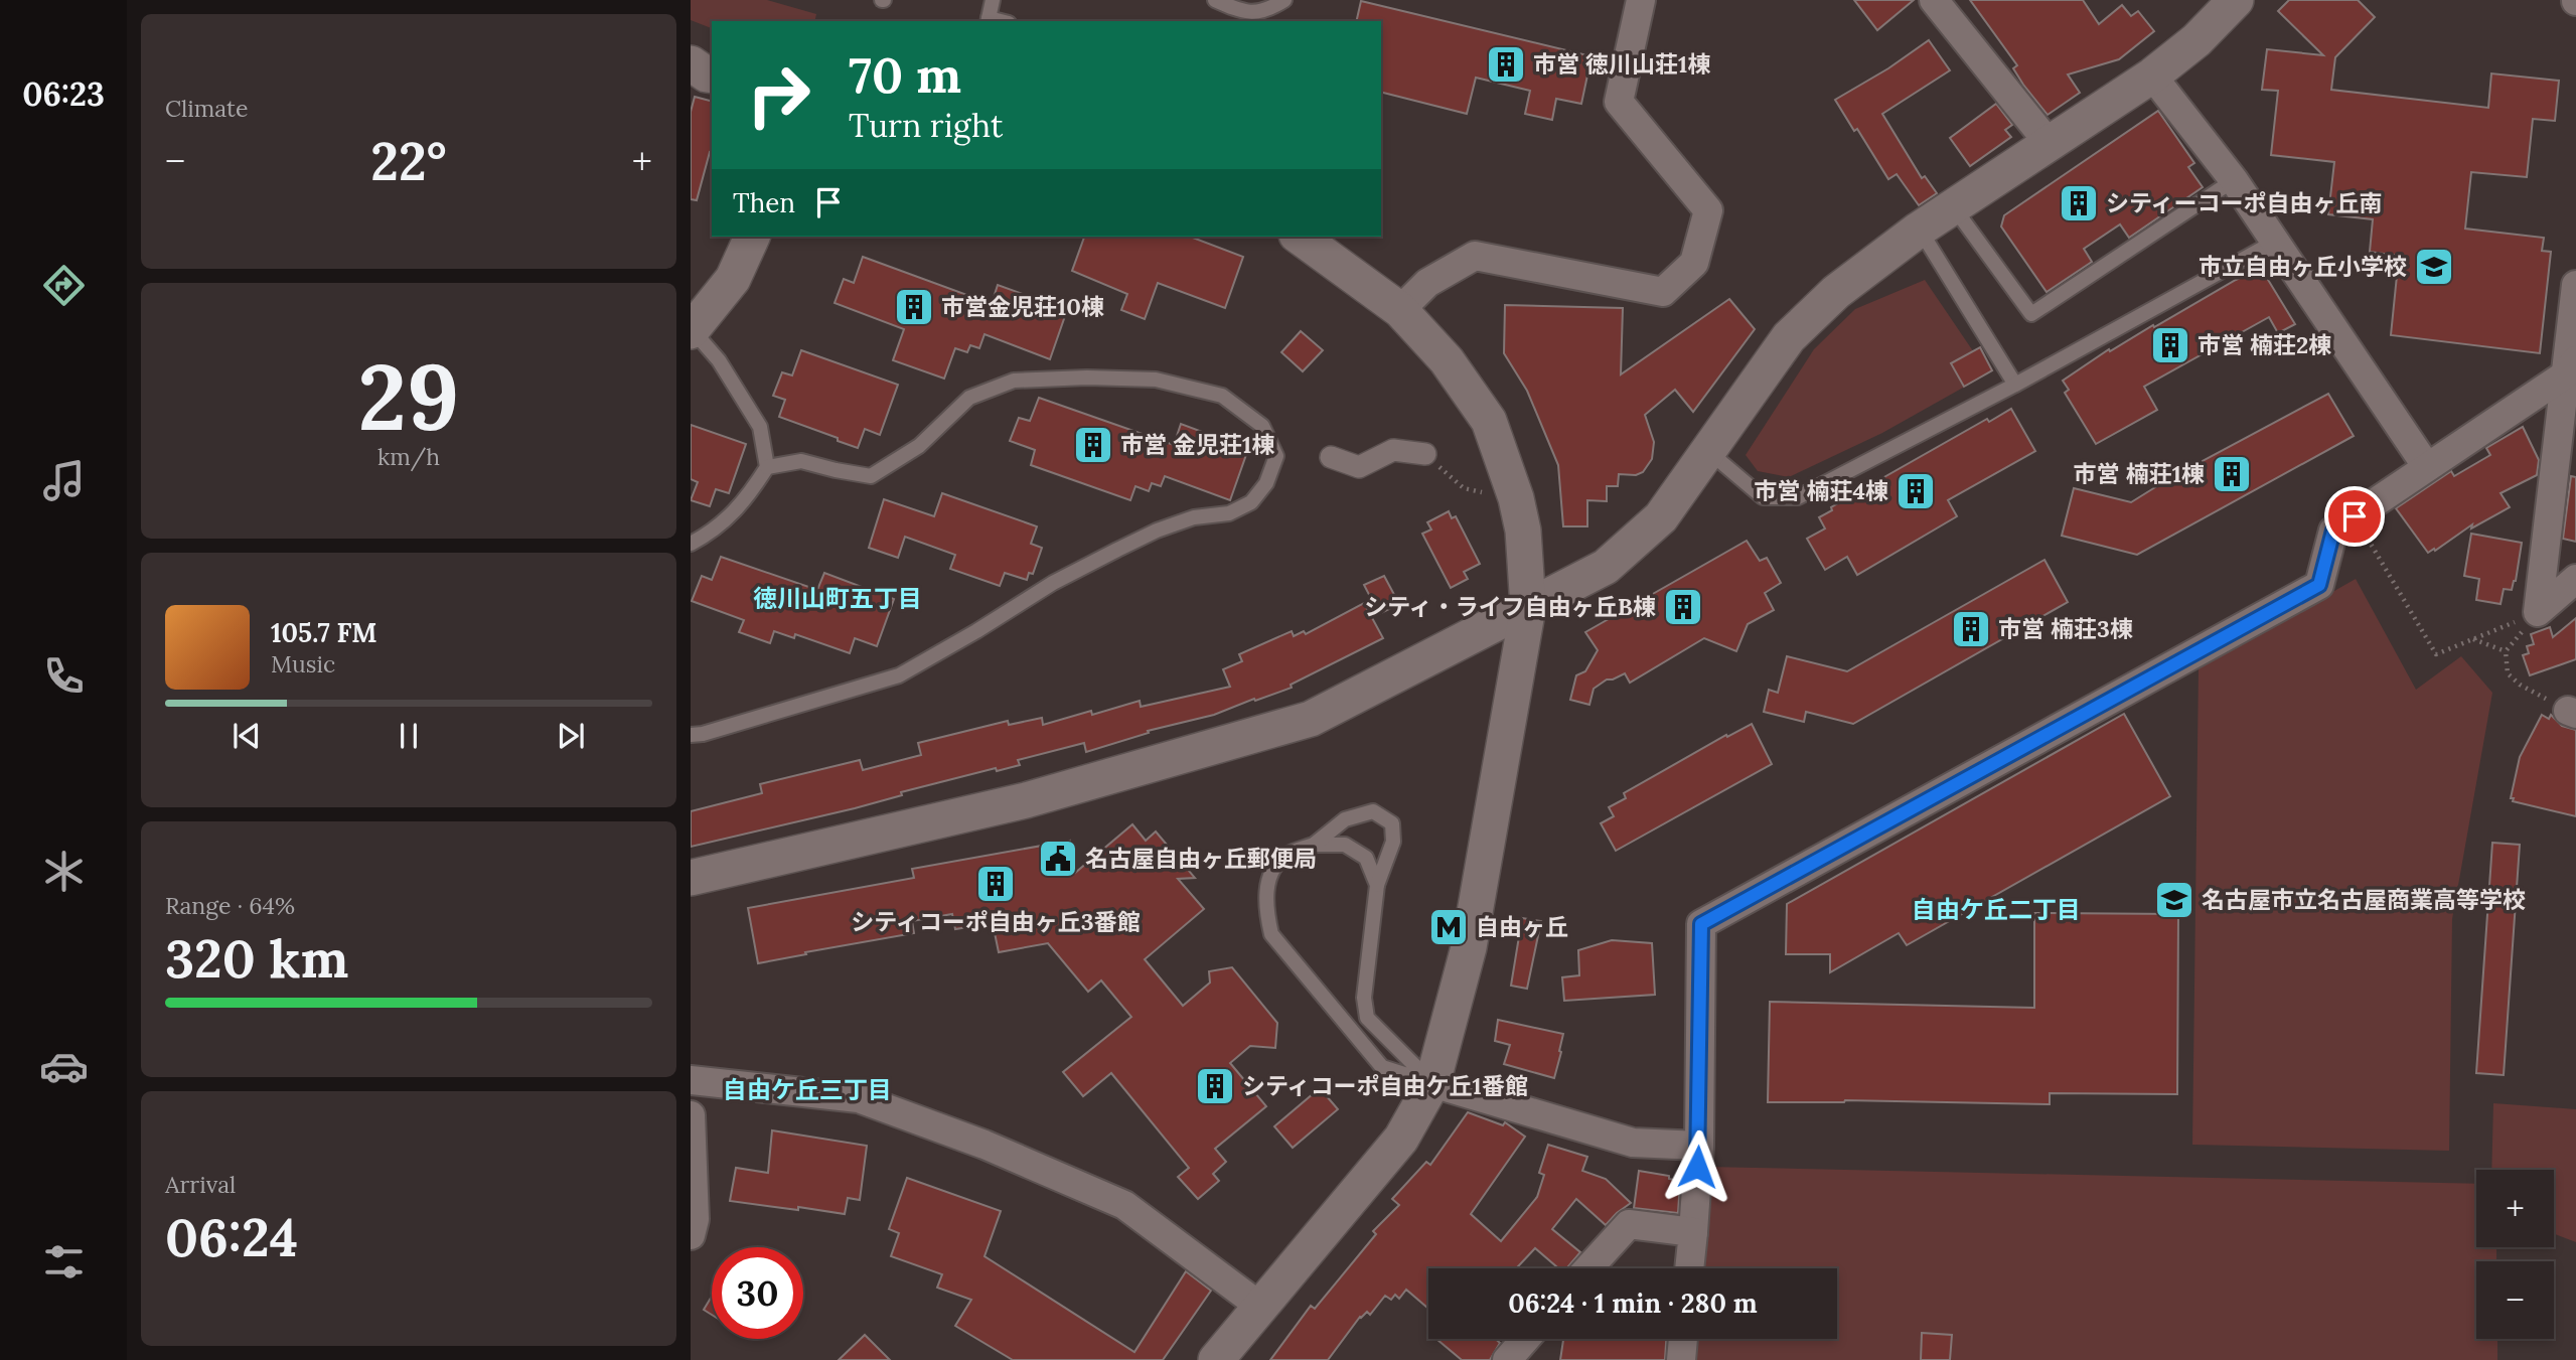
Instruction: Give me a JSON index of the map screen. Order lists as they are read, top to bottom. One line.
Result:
{"districts":["徳川山町五丁目","自由ケ丘二丁目","自由ケ丘三丁目"],"places":{"building":["市営 徳川山荘1棟","シティーコーポ自由ヶ丘南","市営金児荘10棟","市営 楠荘2棟","市営 金児荘1棟","市営 楠荘1棟","市営 楠荘4棟","シティ・ライフ自由ヶ丘B棟","市営 楠荘3棟","シティコーポ自由ヶ丘3番館","シティコーポ自由ケ丘1番館"],"school or university":["市立自由ヶ丘小学校","名古屋市立名古屋商業高等学校"],"public building":["名古屋自由ヶ丘郵便局"],"metro station":["自由ヶ丘"]},"page":{"tabs":"06:23","tile":["Climate",["29","km/h"],["Range · 64%","320 km"],["Arrival","06:24"]],"turn":["70 m","Turn right"],"heat":["−","22°","+"],"then":"Then","song":["105.7 FM","Music"],"map_buttons":["+","−"],"limit":"30","trip":"06:24 · 1 min · 280 m"}}
